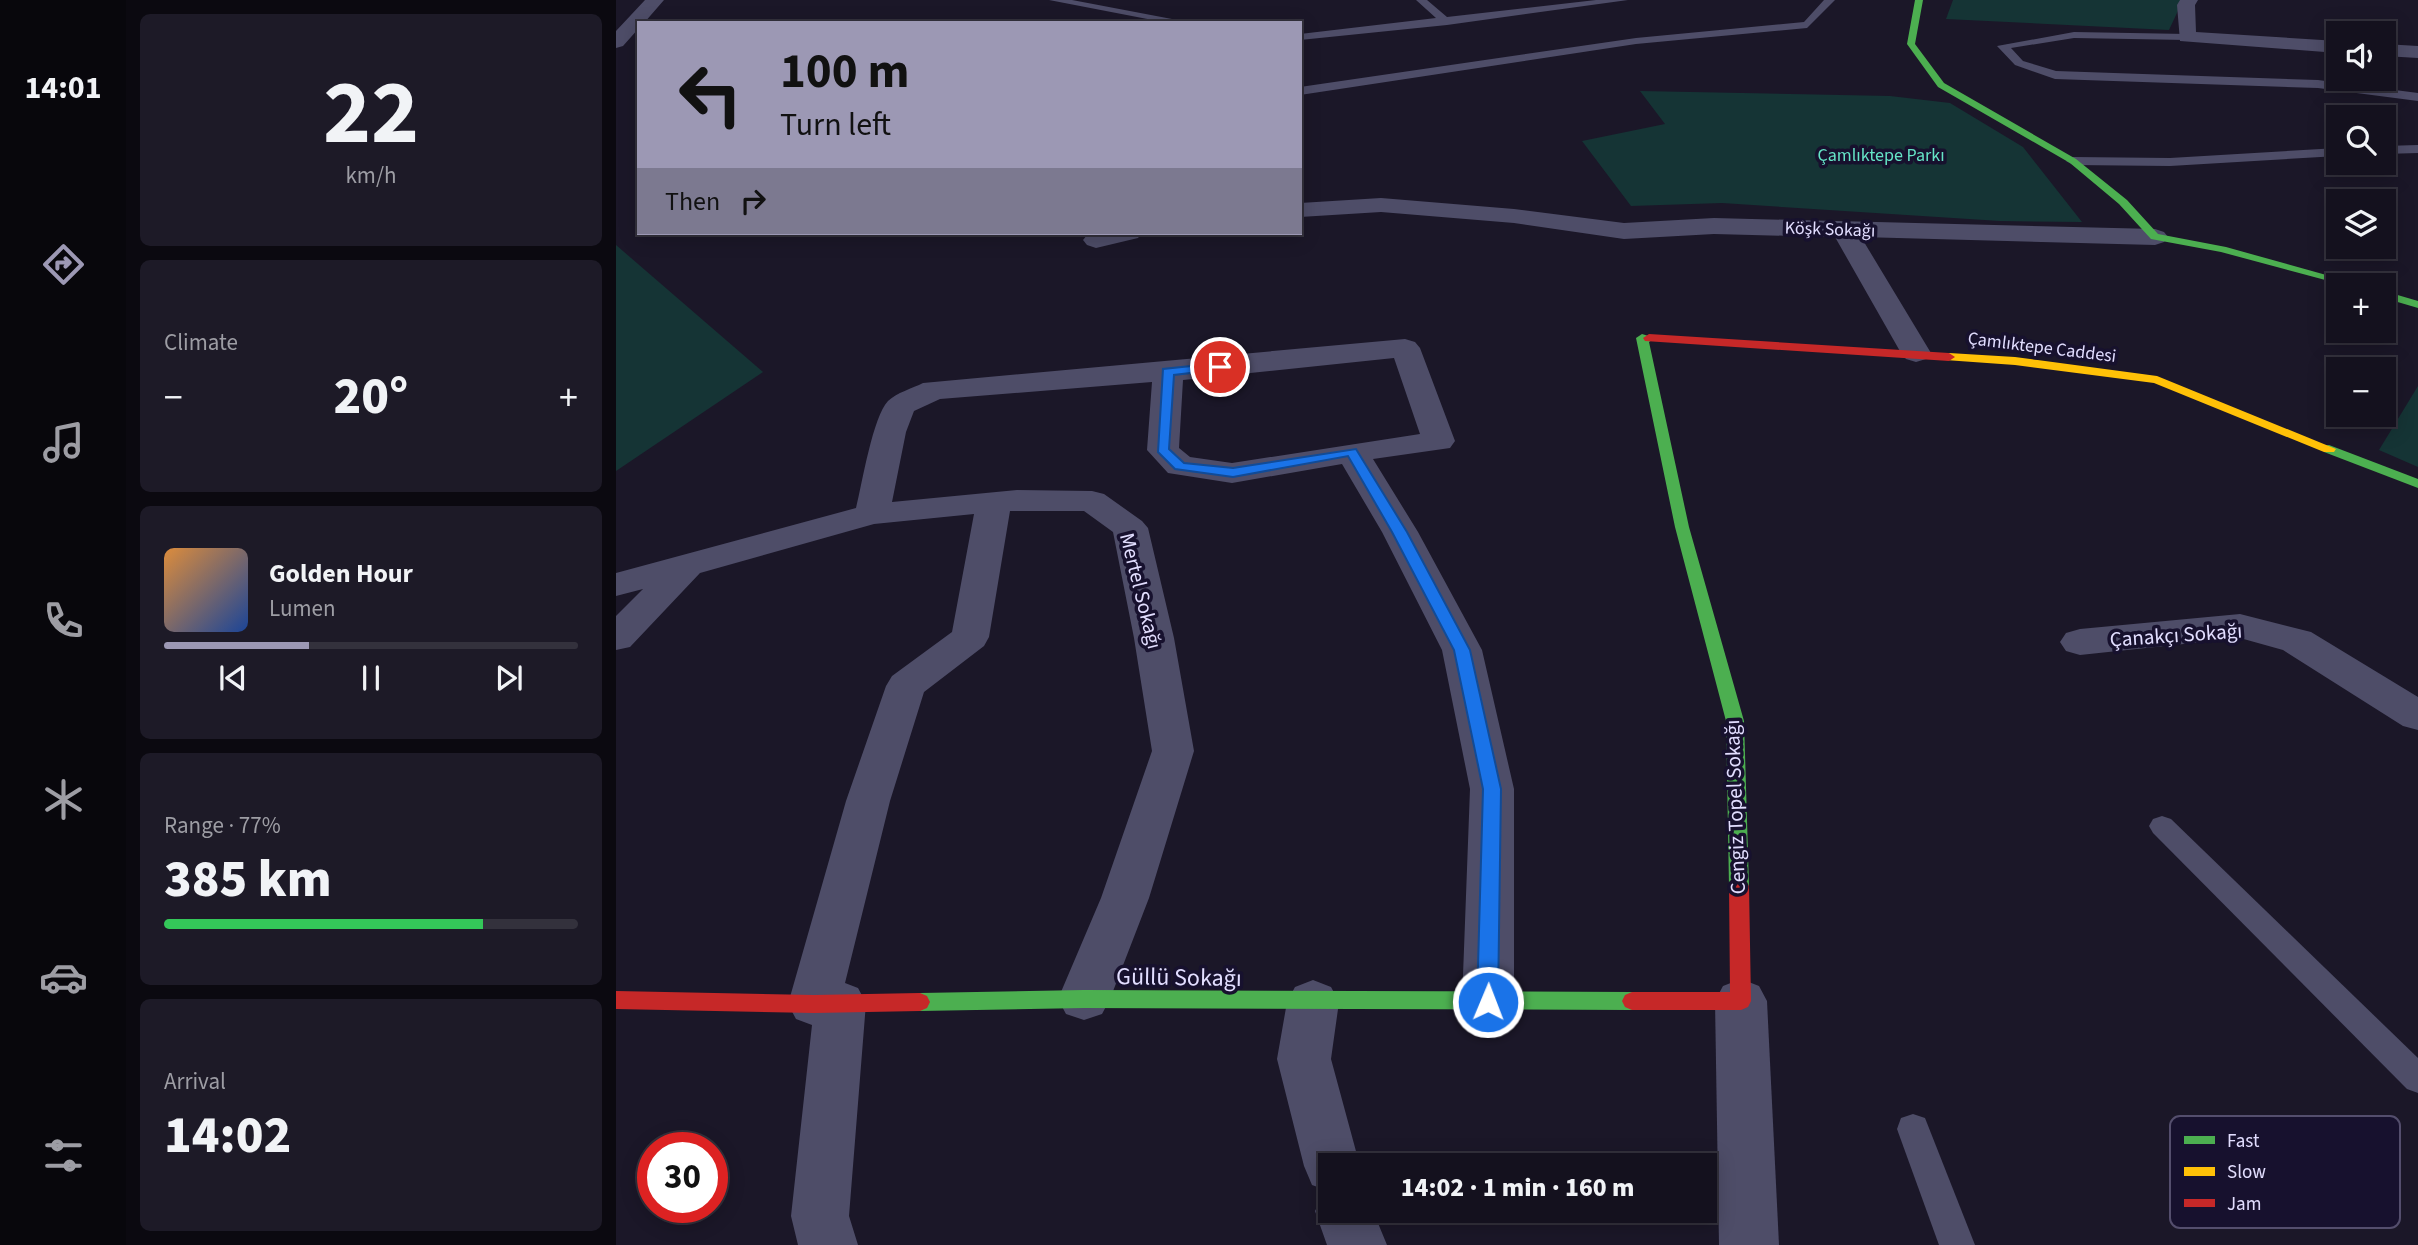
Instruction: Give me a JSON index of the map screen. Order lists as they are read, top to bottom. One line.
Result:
{"streets":{"street":["Köşk Sokağı","Çamlıktepe Caddesi","Mertel Sokağı","Çanakçı Sokağı","Cengiz Topel Sokağı","Güllü Sokağı"]},"crossings":[["Çamlıktepe Caddesi","Cengiz Topel Sokağı"],["Mertel Sokağı","Güllü Sokağı"],["Cengiz Topel Sokağı","Güllü Sokağı"]],"parks":["Çamlıktepe Parkı"],"legend":["Fast","Slow","Jam"],"page":{"tabs":"14:01","tile":[["22","km/h"],"Climate",["Range · 77%","385 km"],["Arrival","14:02"]],"map_buttons":["+","−"],"turn":["100 m","Turn left"],"then":"Then","heat":["−","20°","+"],"song":["Golden Hour","Lumen"],"limit":"30","trip":"14:02 · 1 min · 160 m"}}
